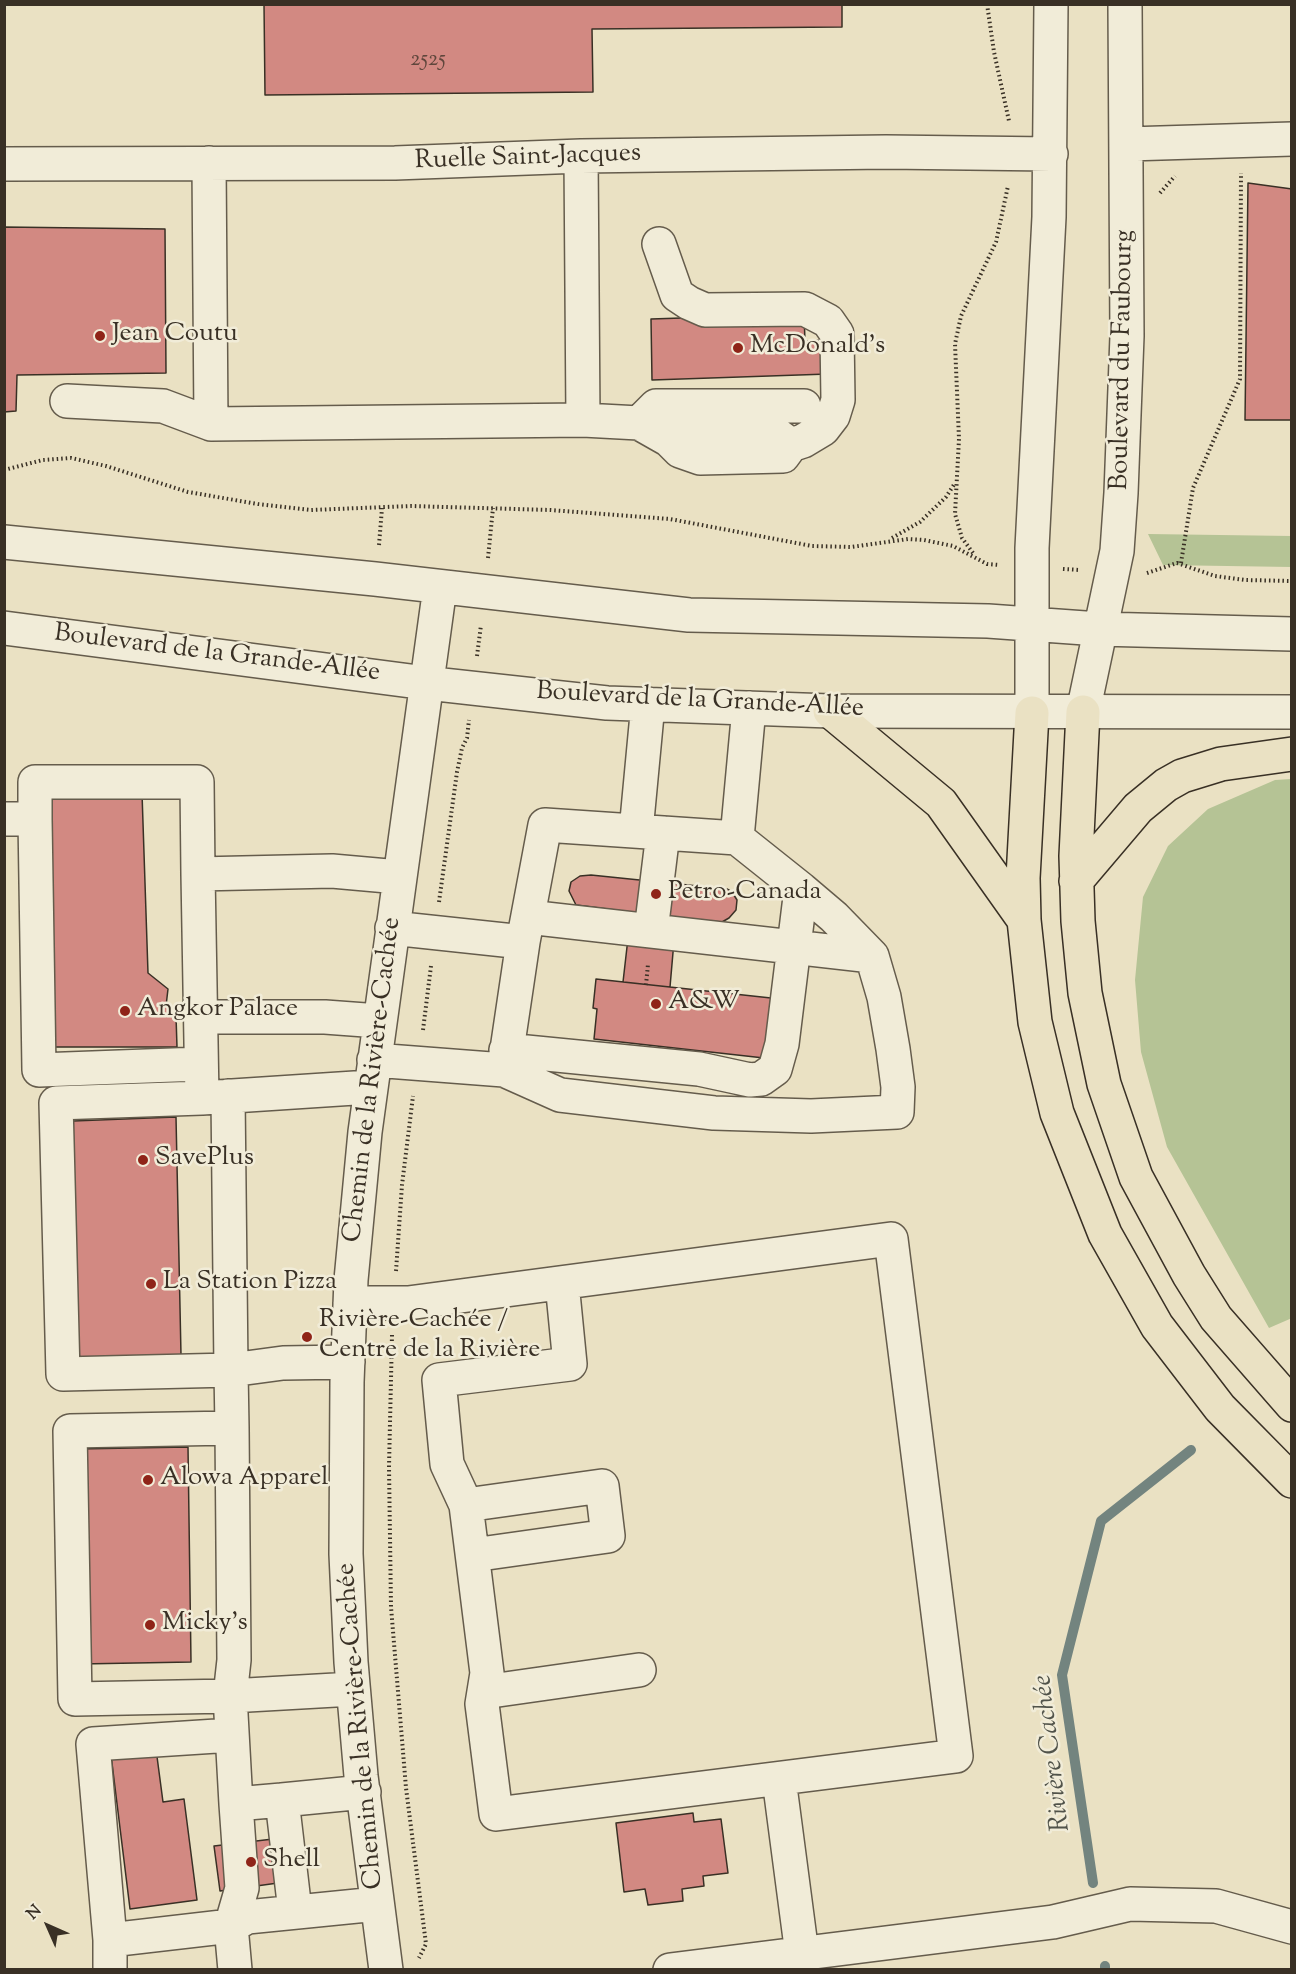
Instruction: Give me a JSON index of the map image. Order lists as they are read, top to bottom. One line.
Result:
{"streets":{"street":["Ruelle Saint-Jacques","Boulevard du Faubourg","Boulevard de la Grande-Allée","Chemin de la Rivière-Cachée"]},"crossings":[["Boulevard du Faubourg","Boulevard de la Grande-Allée"],["Boulevard de la Grande-Allée","Chemin de la Rivière-Cachée"]],"water":["Rivière Cachée"],"places":["Jean Coutu","McDonald's","Petro-Canada","A&W","Angkor Palace","SavePlus","La Station Pizza","Rivière-Cachée / Centre de la Rivière","Alowa Apparel","Micky's","Shell"],"house_numbers":["2525"],"north":"top left"}
